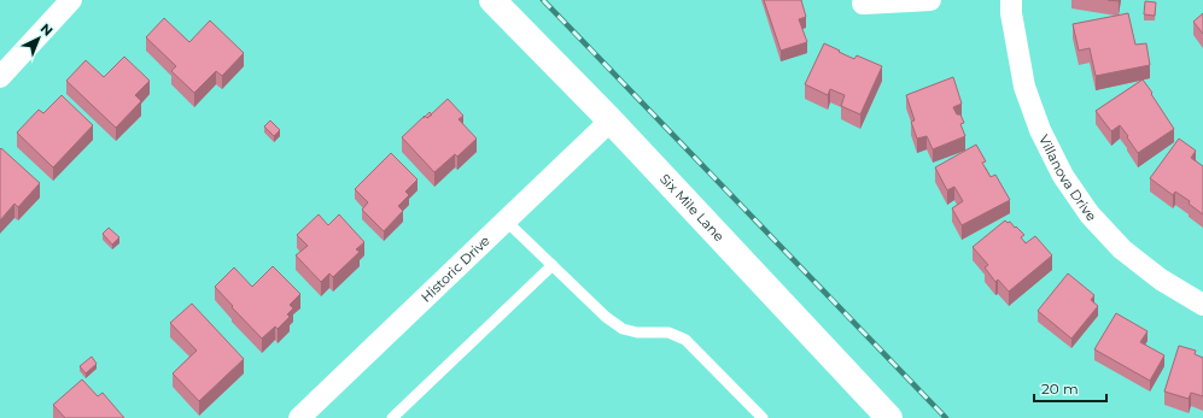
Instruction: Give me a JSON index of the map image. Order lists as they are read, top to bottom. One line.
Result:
{"streets":{"street":["Villanova Drive","Six Mile Lane","Historic Drive"]},"crossings":[["Six Mile Lane","Historic Drive"]],"scale_bar":"20 m","north":"top right"}
